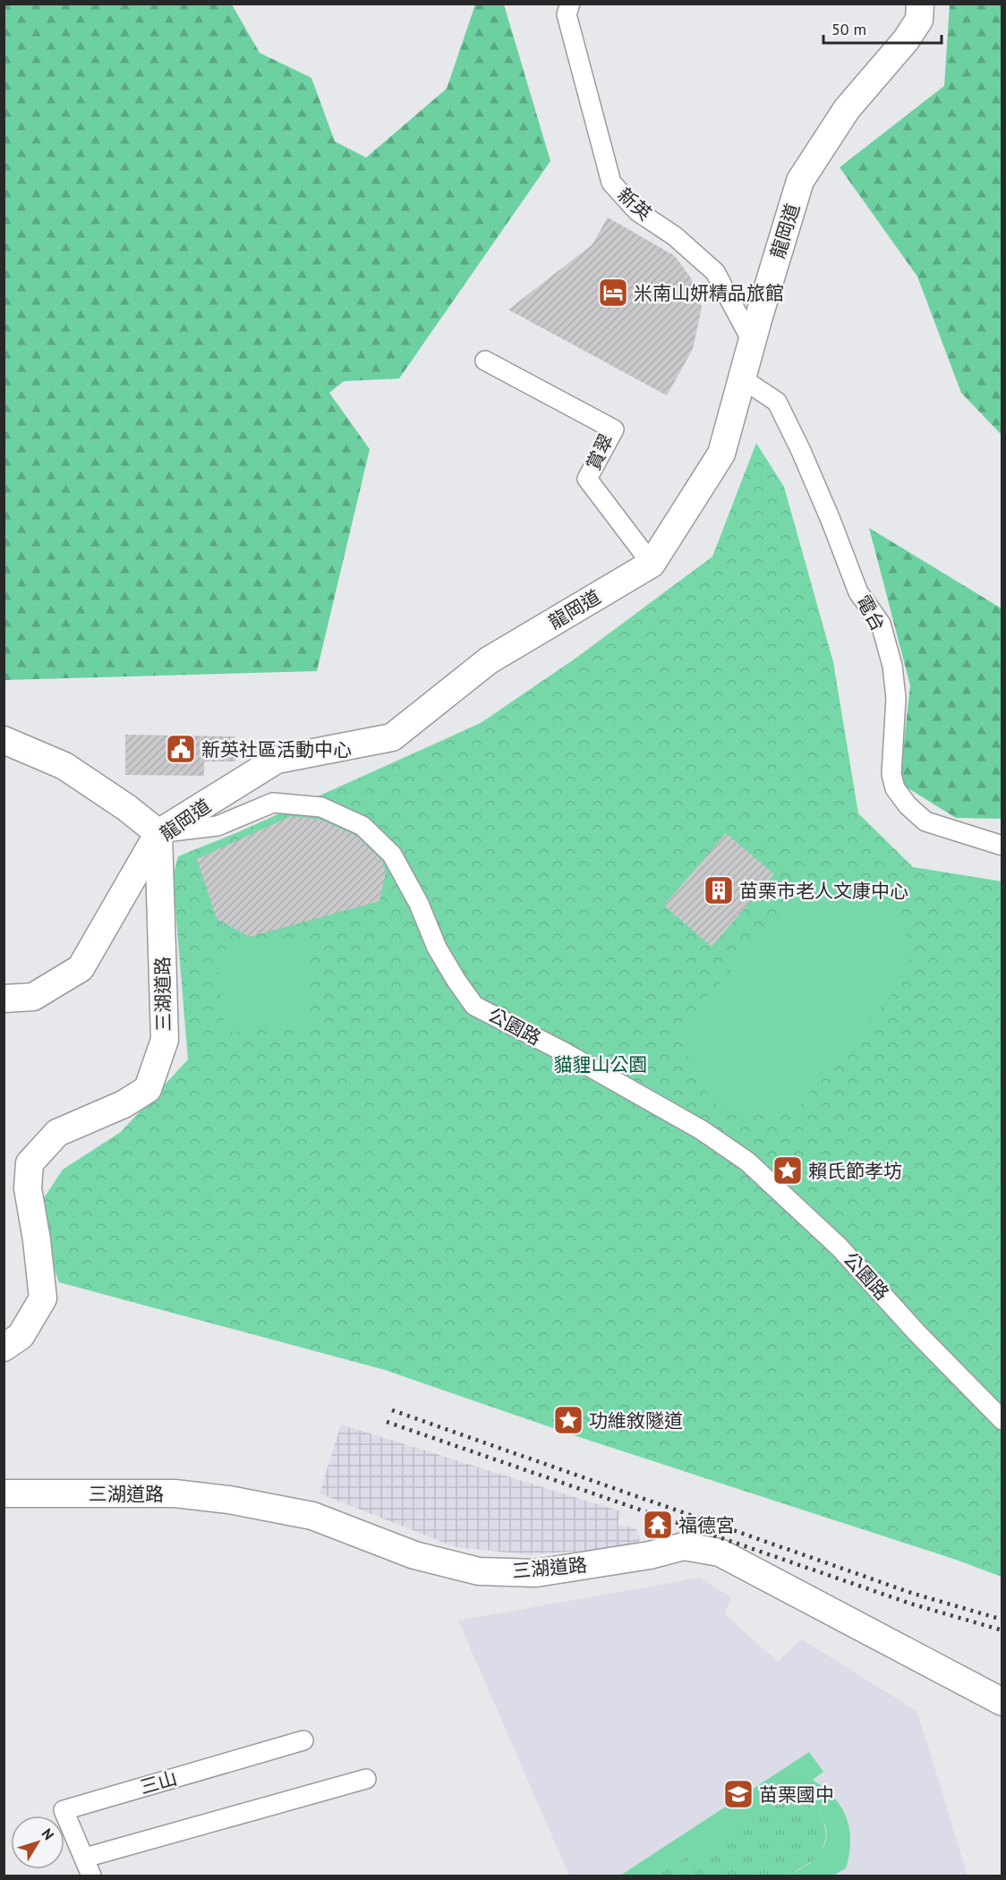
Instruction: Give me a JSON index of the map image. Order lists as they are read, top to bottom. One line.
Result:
{"streets":{"street":["新英","龍岡道","賞翠","電台","三湖道路","公園路","三山"]},"crossings":[["新英","龍岡道"],["龍岡道","賞翠"],["龍岡道","電台"],["龍岡道","三湖道路"],["龍岡道","公園路"],["三湖道路","公園路"]],"parks":["貓貍山公園"],"places":{"hotel":["米南山妍精品旅館"],"public building":["新英社區活動中心"],"building":["苗栗市老人文康中心"],"place":["賴氏節孝坊","功維敘隧道"],"temple":["福德宮"],"school or university":["苗栗國中"]},"scale_bar":"50 m","north":"top right"}
